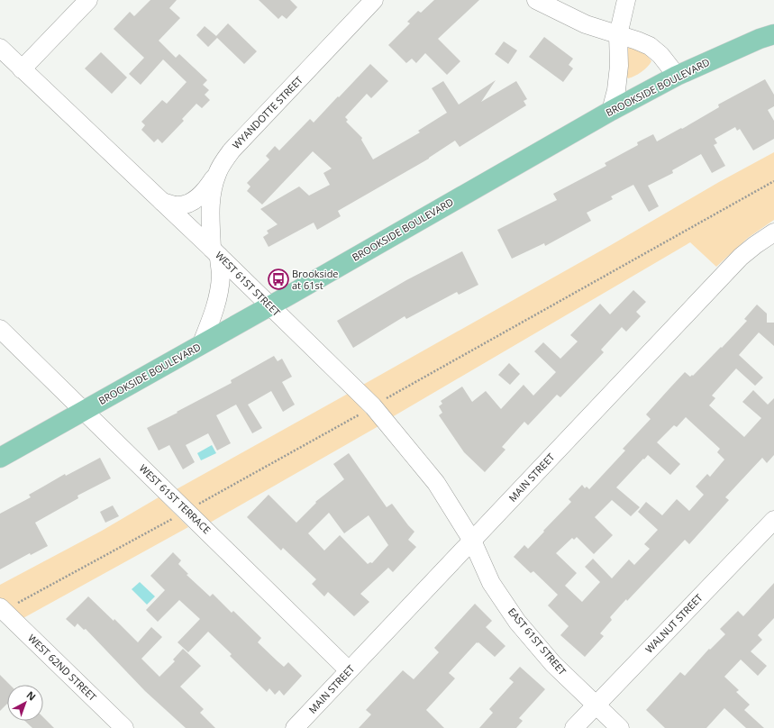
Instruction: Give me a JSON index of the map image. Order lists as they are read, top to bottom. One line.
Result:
{"streets":{"main road":["BROOKSIDE BOULEVARD"],"street":["WYANDOTTE STREET","WEST 61ST STREET","MAIN STREET","WEST 61ST TERRACE","WALNUT STREET","EAST 61ST STREET","WEST 62ND STREET"]},"crossings":[["BROOKSIDE BOULEVARD","WYANDOTTE STREET"],["BROOKSIDE BOULEVARD","WEST 61ST STREET"],["BROOKSIDE BOULEVARD","WEST 61ST TERRACE"],["WYANDOTTE STREET","WEST 61ST STREET"],["WEST 61ST STREET","MAIN STREET"],["WEST 61ST STREET","EAST 61ST STREET"],["MAIN STREET","WEST 61ST TERRACE"],["MAIN STREET","EAST 61ST STREET"],["WALNUT STREET","EAST 61ST STREET"]],"places":{"bus stop":["Brookside at 61st"]},"north":"top right"}
